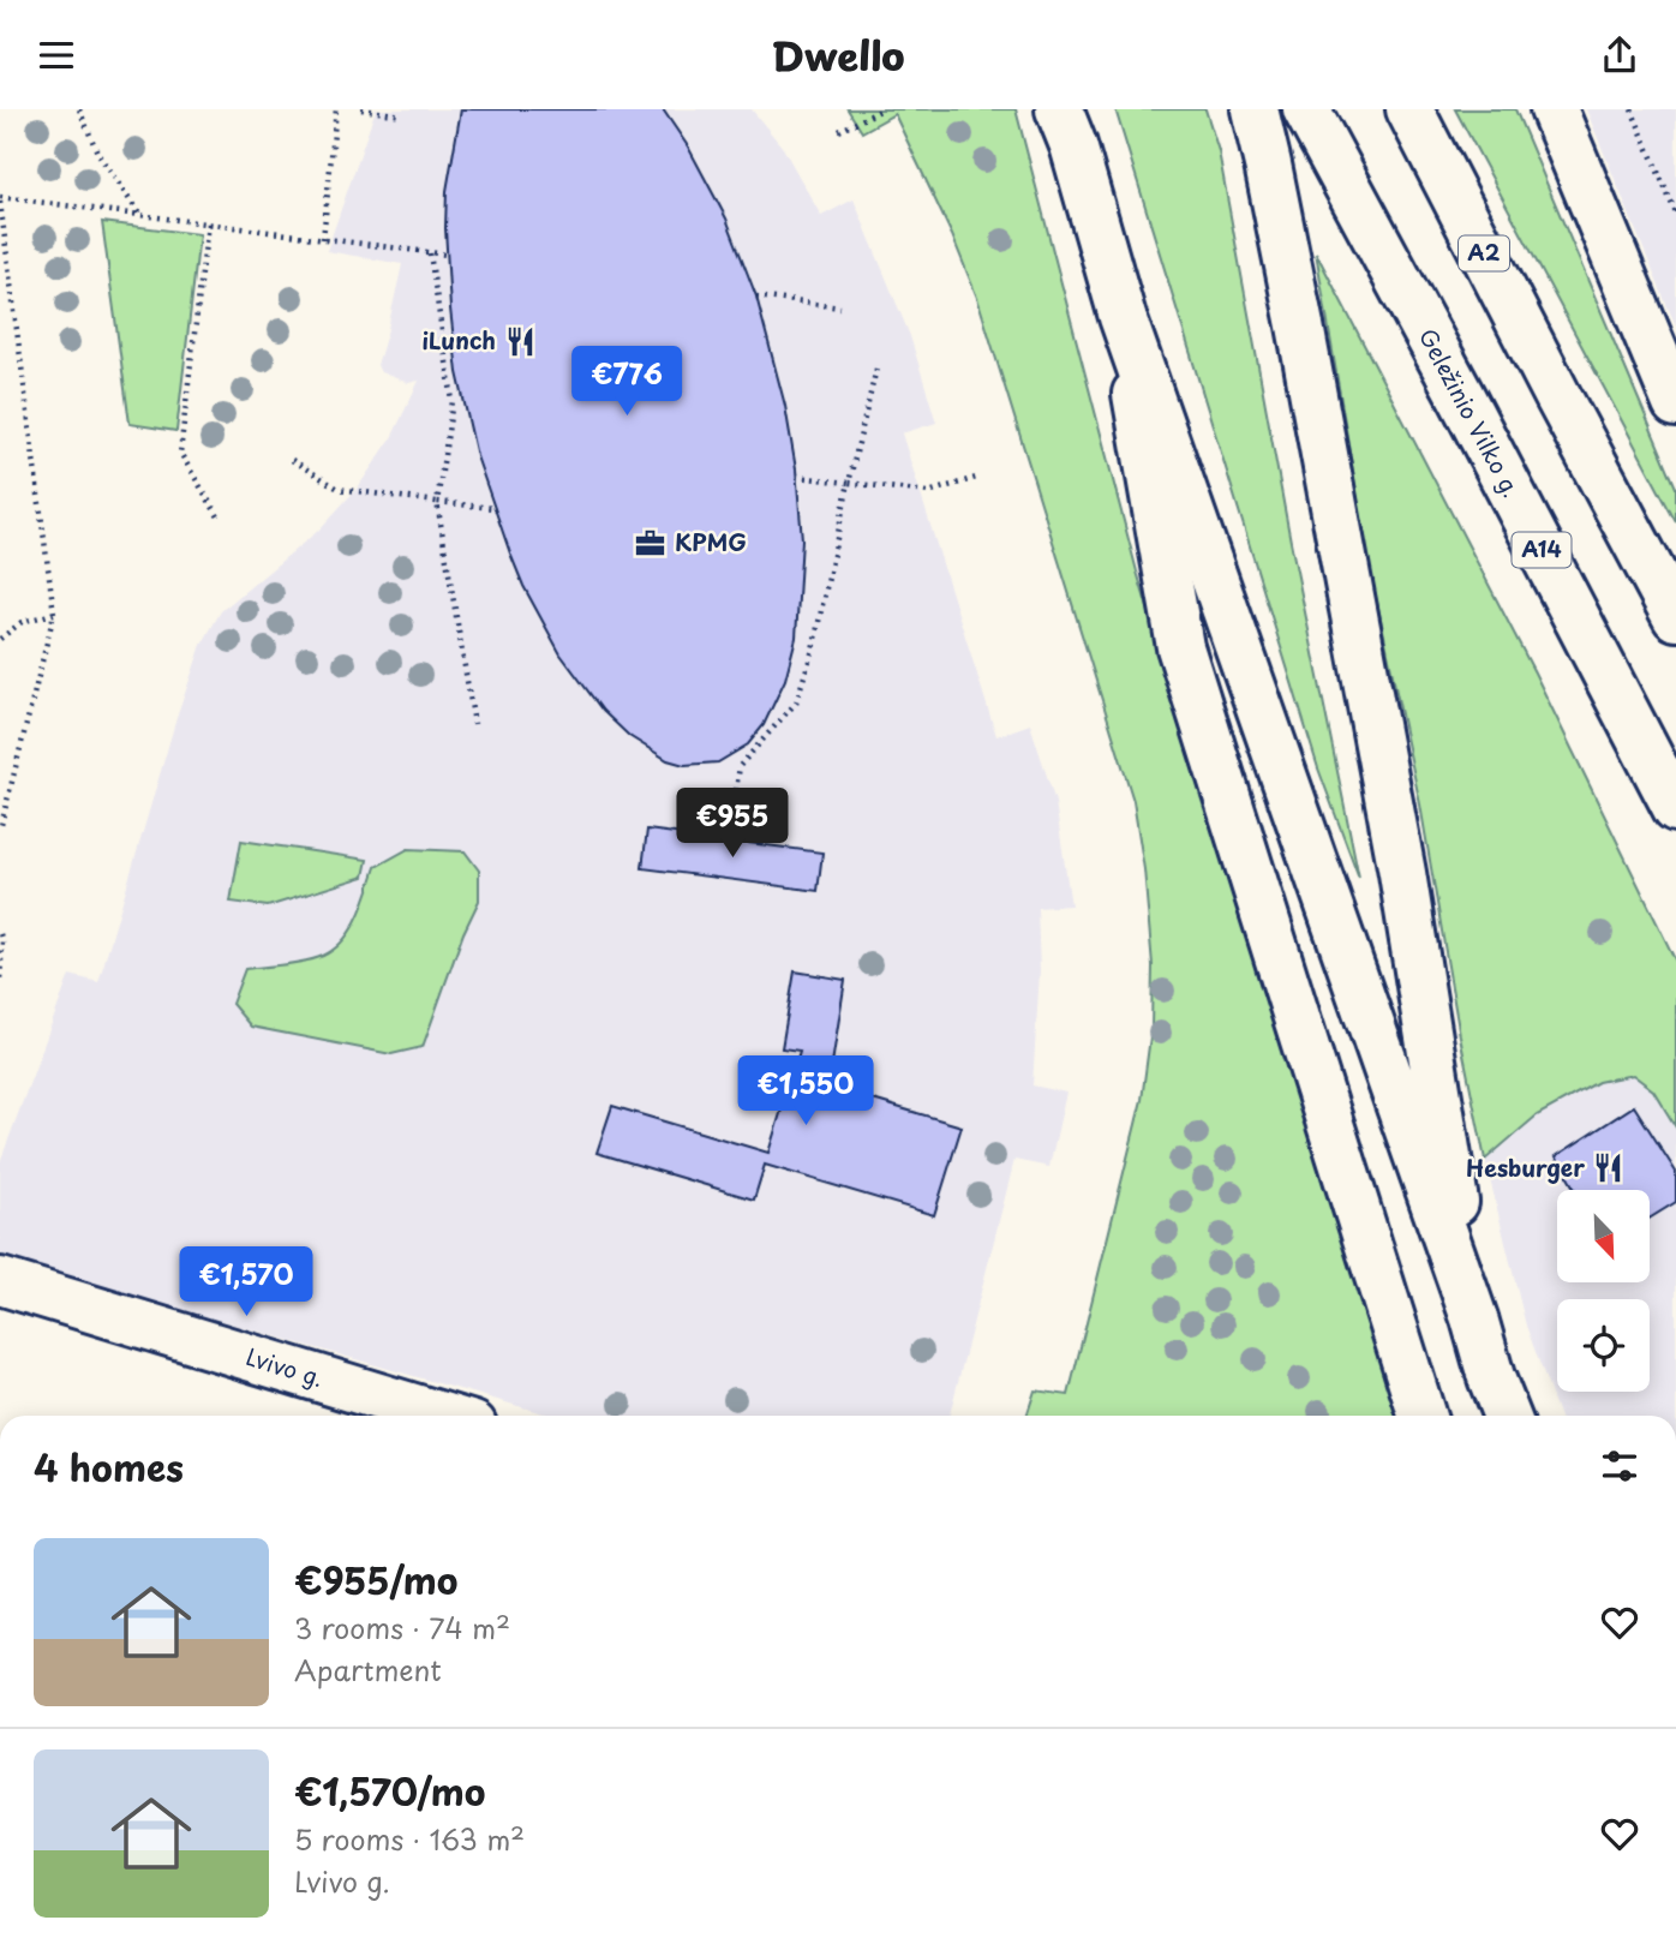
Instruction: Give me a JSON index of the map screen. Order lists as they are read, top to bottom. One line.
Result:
{"streets":{"main road":["A2","Geležinio Vilko g.","A14","Lvivo g."]},"places":{"restaurant":["iLunch","Hesburger"],"office":["KPMG"]},"north":"bottom right","page":{"header":"Dwello","price":["€776","€955","€1,550","€1,570"],"heading":"4 homes","list":[{"name":"€955/mo","note":"3 rooms · 74 m² · Apartment"},{"name":"€1,570/mo","note":"5 rooms · 163 m² · Lvivo g."}]}}
